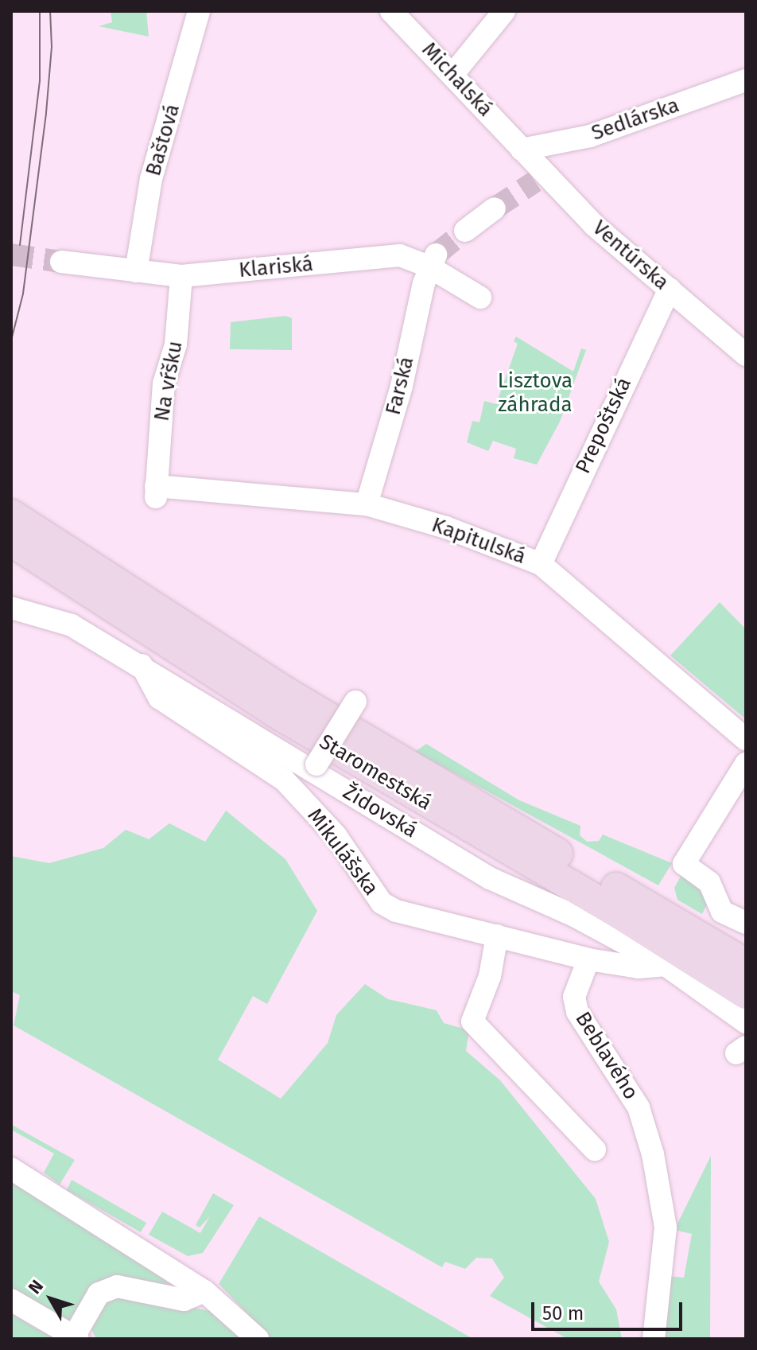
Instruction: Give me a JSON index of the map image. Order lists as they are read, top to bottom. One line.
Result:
{"streets":{"main road":["Staromestská"],"street":["Michalská","Sedlárska","Baštová","Ventúrska","Klariská","Na vŕšku","Farská","Prepoštská","Kapitulská","Židovská","Mikulášska","Beblavého"]},"crossings":[["Michalská","Sedlárska"],["Michalská","Ventúrska"],["Sedlárska","Ventúrska"],["Baštová","Klariská"],["Ventúrska","Prepoštská"],["Klariská","Na vŕšku"],["Klariská","Farská"],["Na vŕšku","Kapitulská"],["Farská","Kapitulská"],["Prepoštská","Kapitulská"],["Židovská","Mikulášska"],["Mikulášska","Beblavého"]],"parks":["Lisztova záhrada"],"scale_bar":"50 m","north":"top left"}
